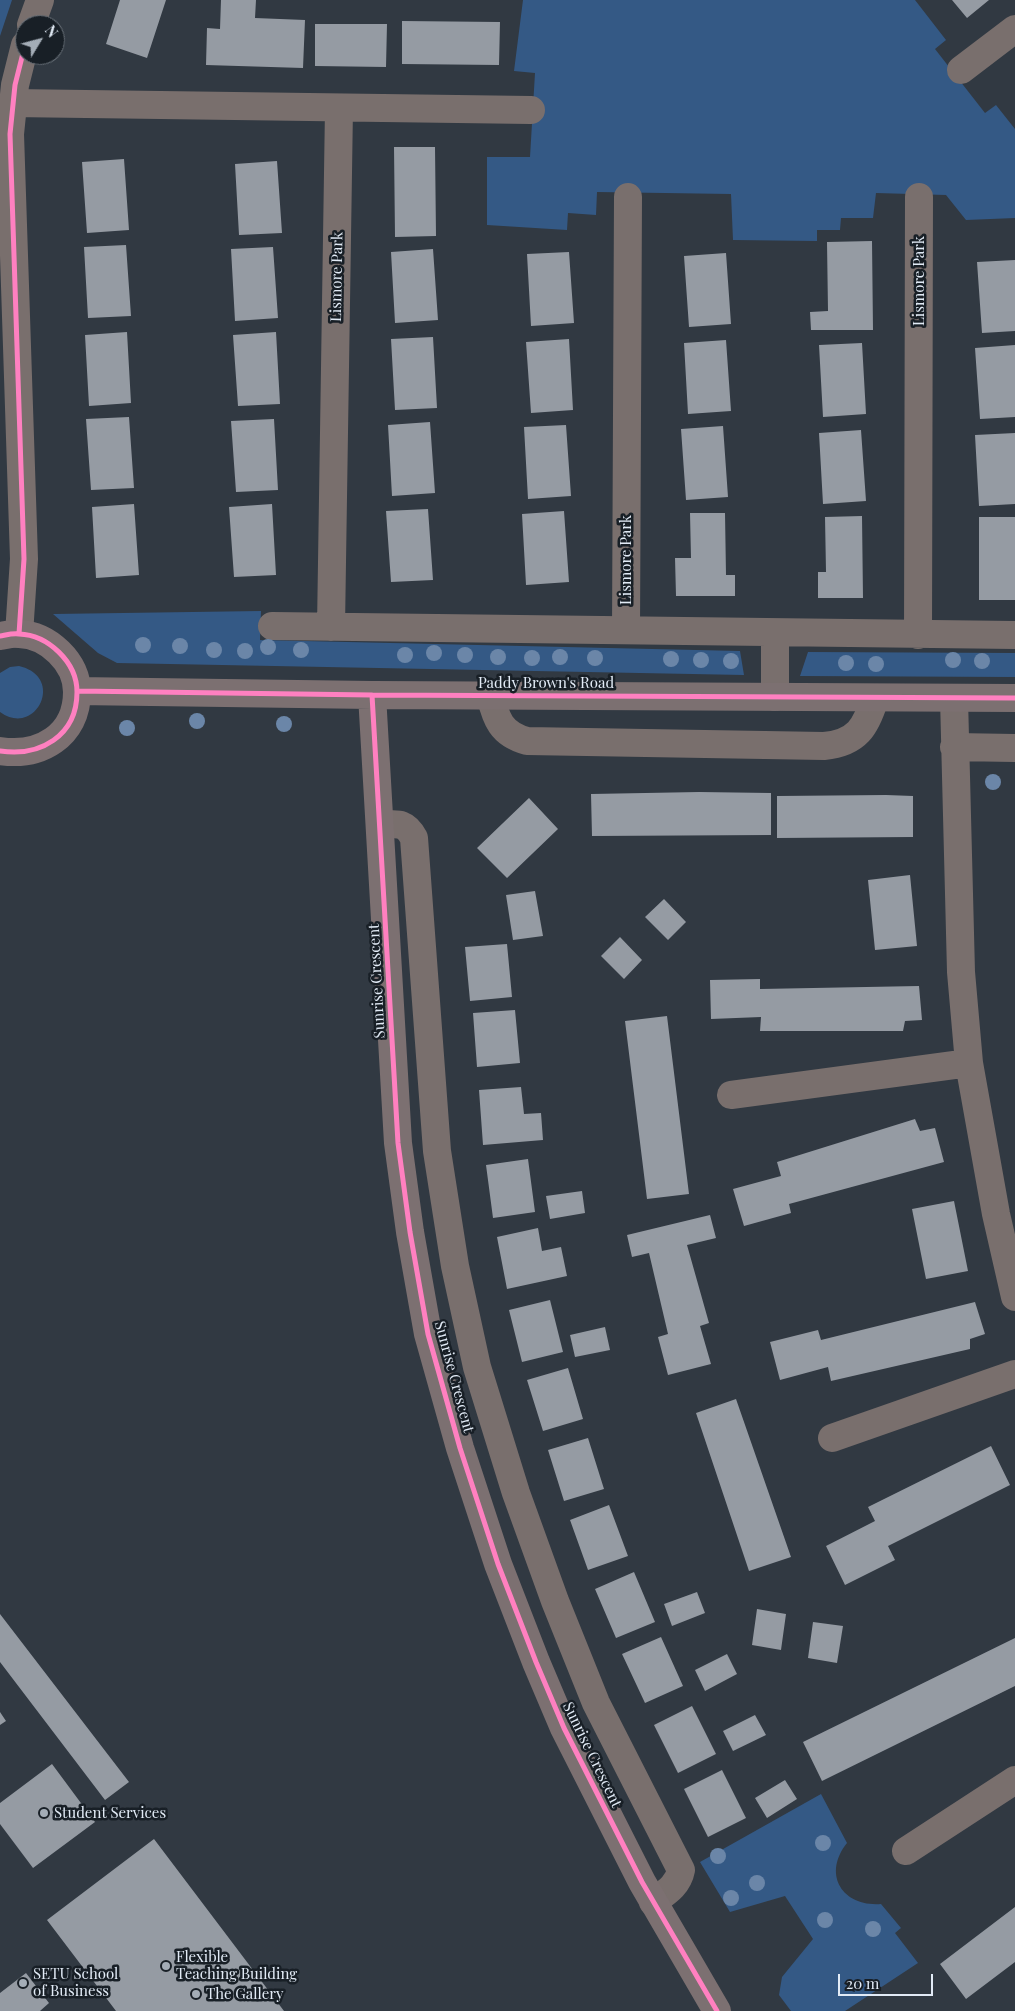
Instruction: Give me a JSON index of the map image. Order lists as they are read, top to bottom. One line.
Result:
{"streets":{"street":["Lismore Park","Paddy Brown's Road","Sunrise Crescent"]},"crossings":[["Paddy Brown's Road","Sunrise Crescent"]],"places":["Student Services","Flexible Teaching Building","SETU School of Business","The Gallery"],"scale_bar":"20 m","north":"top right"}
